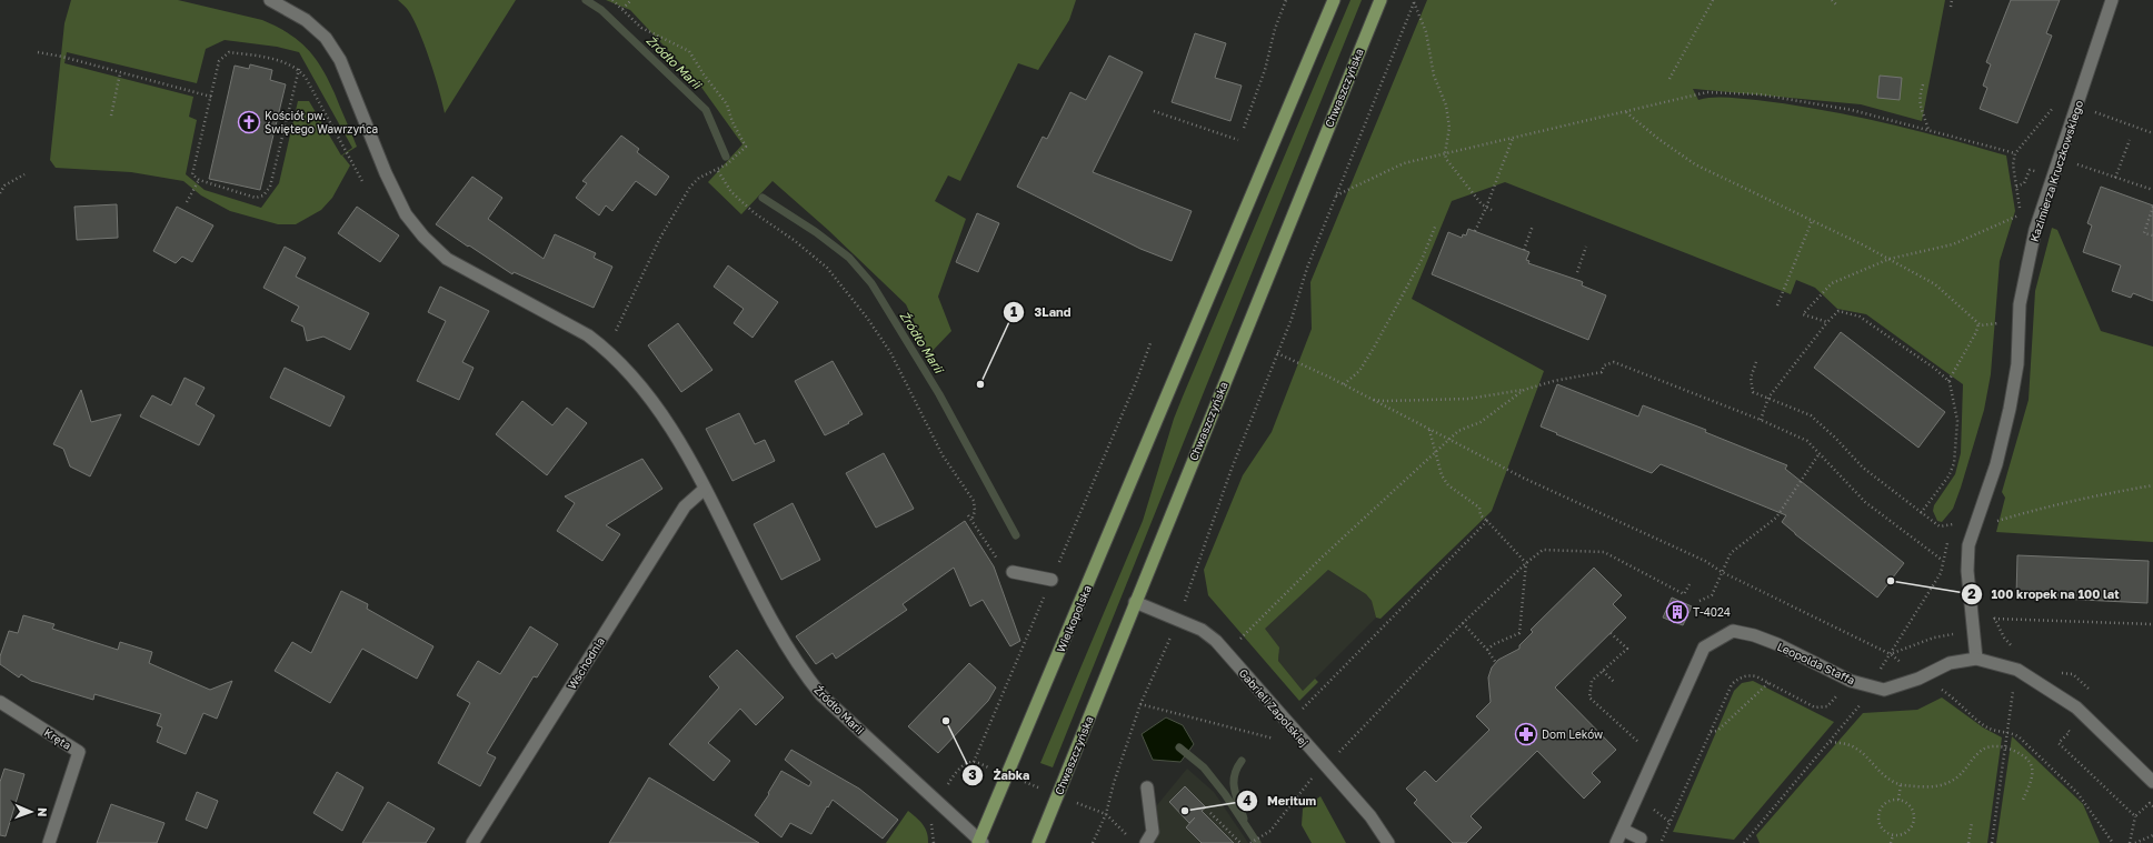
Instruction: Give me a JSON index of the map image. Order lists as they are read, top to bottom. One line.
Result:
{"streets":{"main road":["Chwaszczyńska","Wielkopolska"],"street":["Kazimierza Kruczkowskiego","Wschodnia","Leopolda Staffa","Gabrieli Zapolskiej","Źródło Marii","Kręta"]},"crossings":[["Chwaszczyńska","Gabrieli Zapolskiej"],["Kazimierza Kruczkowskiego","Leopolda Staffa"],["Wielkopolska","Źródło Marii"],["Wschodnia","Źródło Marii"]],"water":["Źródło Marii"],"places":{"church":["Kościół pw. Świętego Wawrzyńca"],"other":["3Land","100 kropek na 100 lat","Żabka","Meritum"],"building":["T-4024"],"pharmacy":["Dom Leków"]},"north":"right"}
